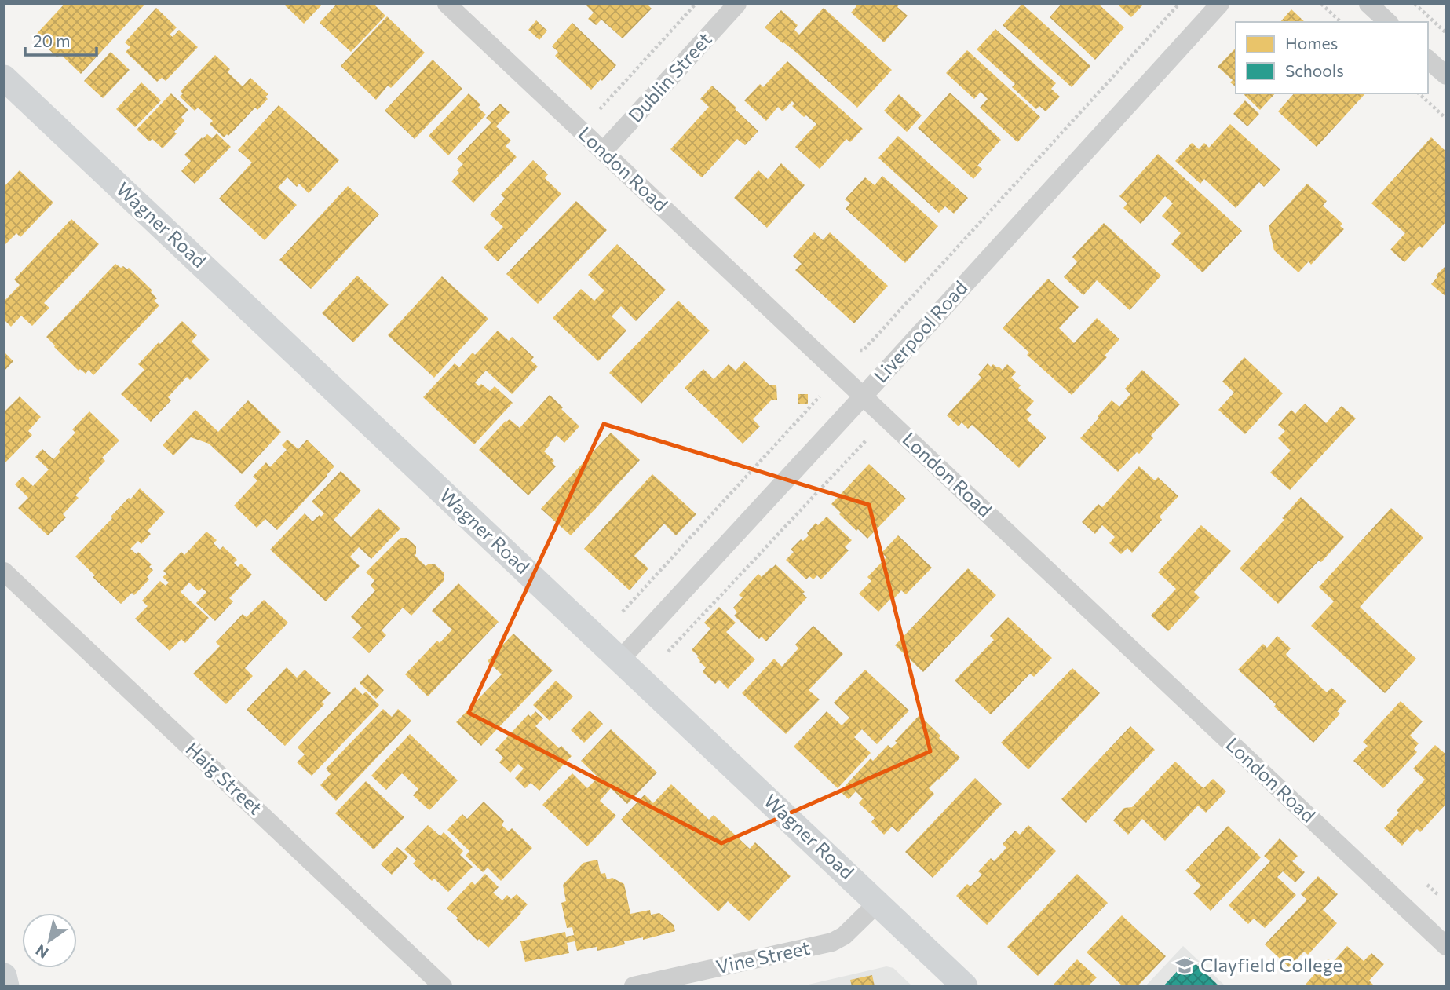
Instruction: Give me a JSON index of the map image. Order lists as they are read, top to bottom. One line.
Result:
{"streets":{"street":["Dublin Street","London Road","Wagner Road","Liverpool Road","Haig Street","Vine Street"]},"crossings":[["Dublin Street","London Road"],["London Road","Liverpool Road"],["Wagner Road","Liverpool Road"],["Wagner Road","Vine Street"]],"places":{"school or university":["Clayfield College"]},"legend":["Homes","Schools"],"scale_bar":"20 m","north":"bottom left"}
